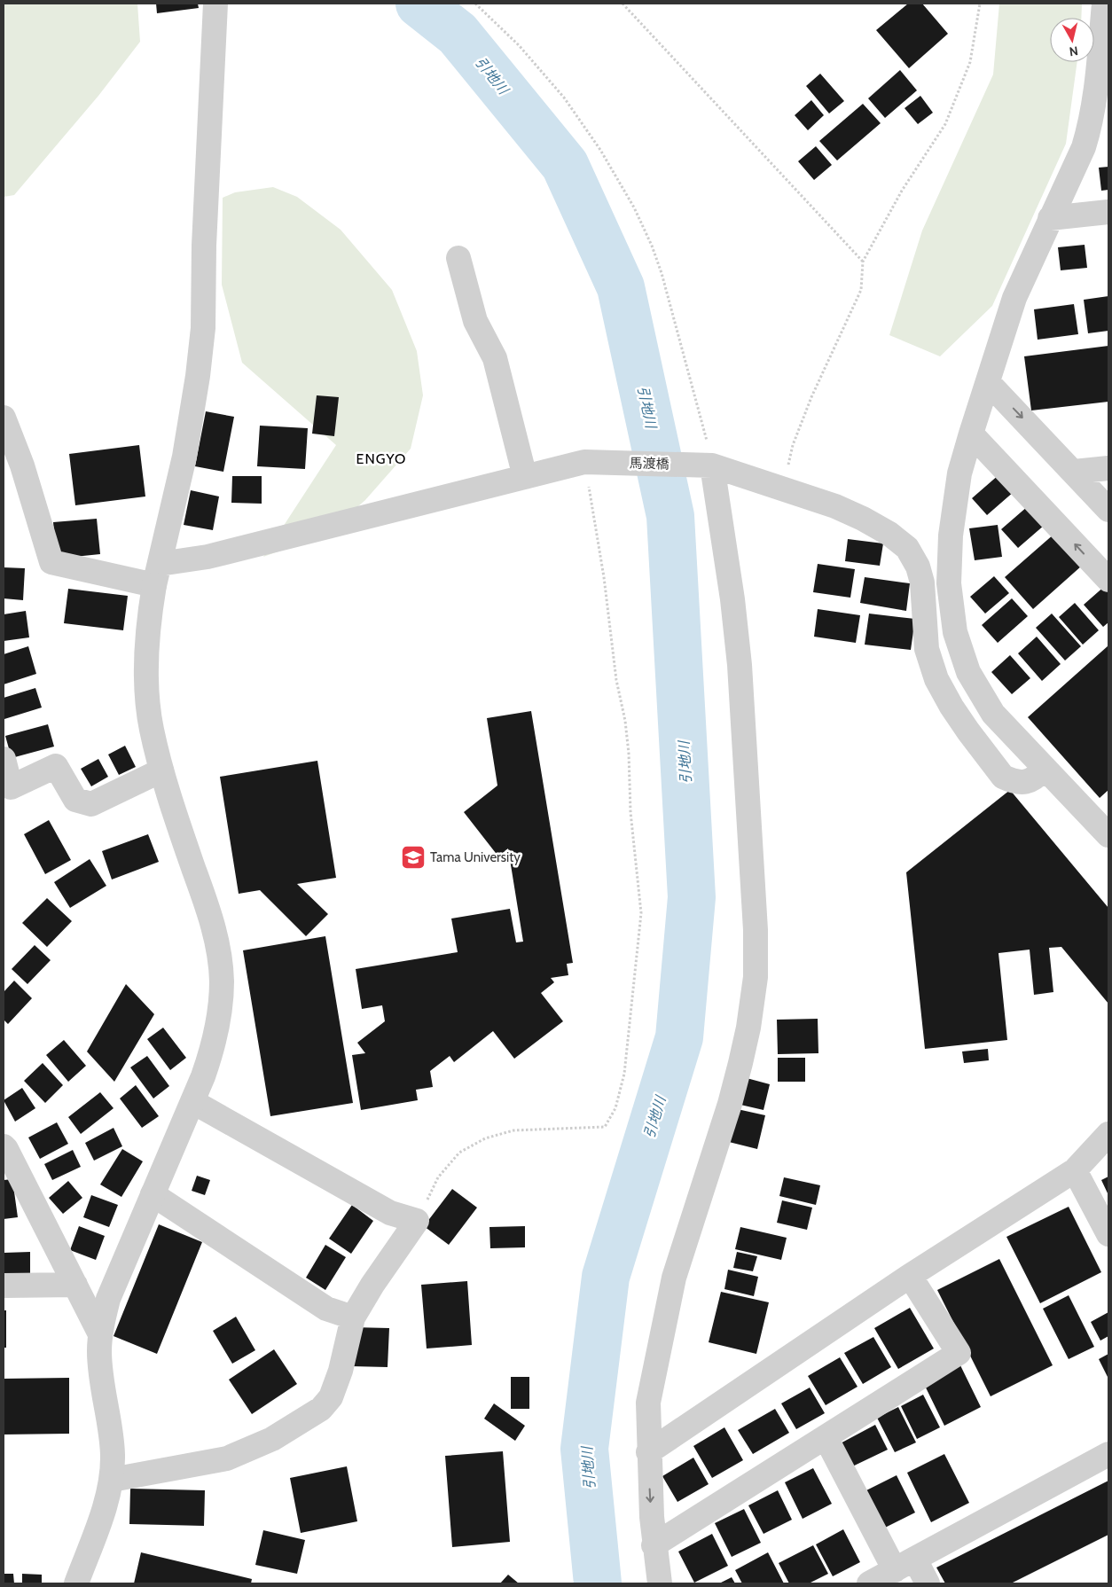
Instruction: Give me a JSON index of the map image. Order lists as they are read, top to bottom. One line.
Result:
{"streets":{"street":["馬渡橋"]},"districts":["ENGYO"],"water":["引地川"],"places":{"school or university":["Tama University"]},"north":"bottom"}
